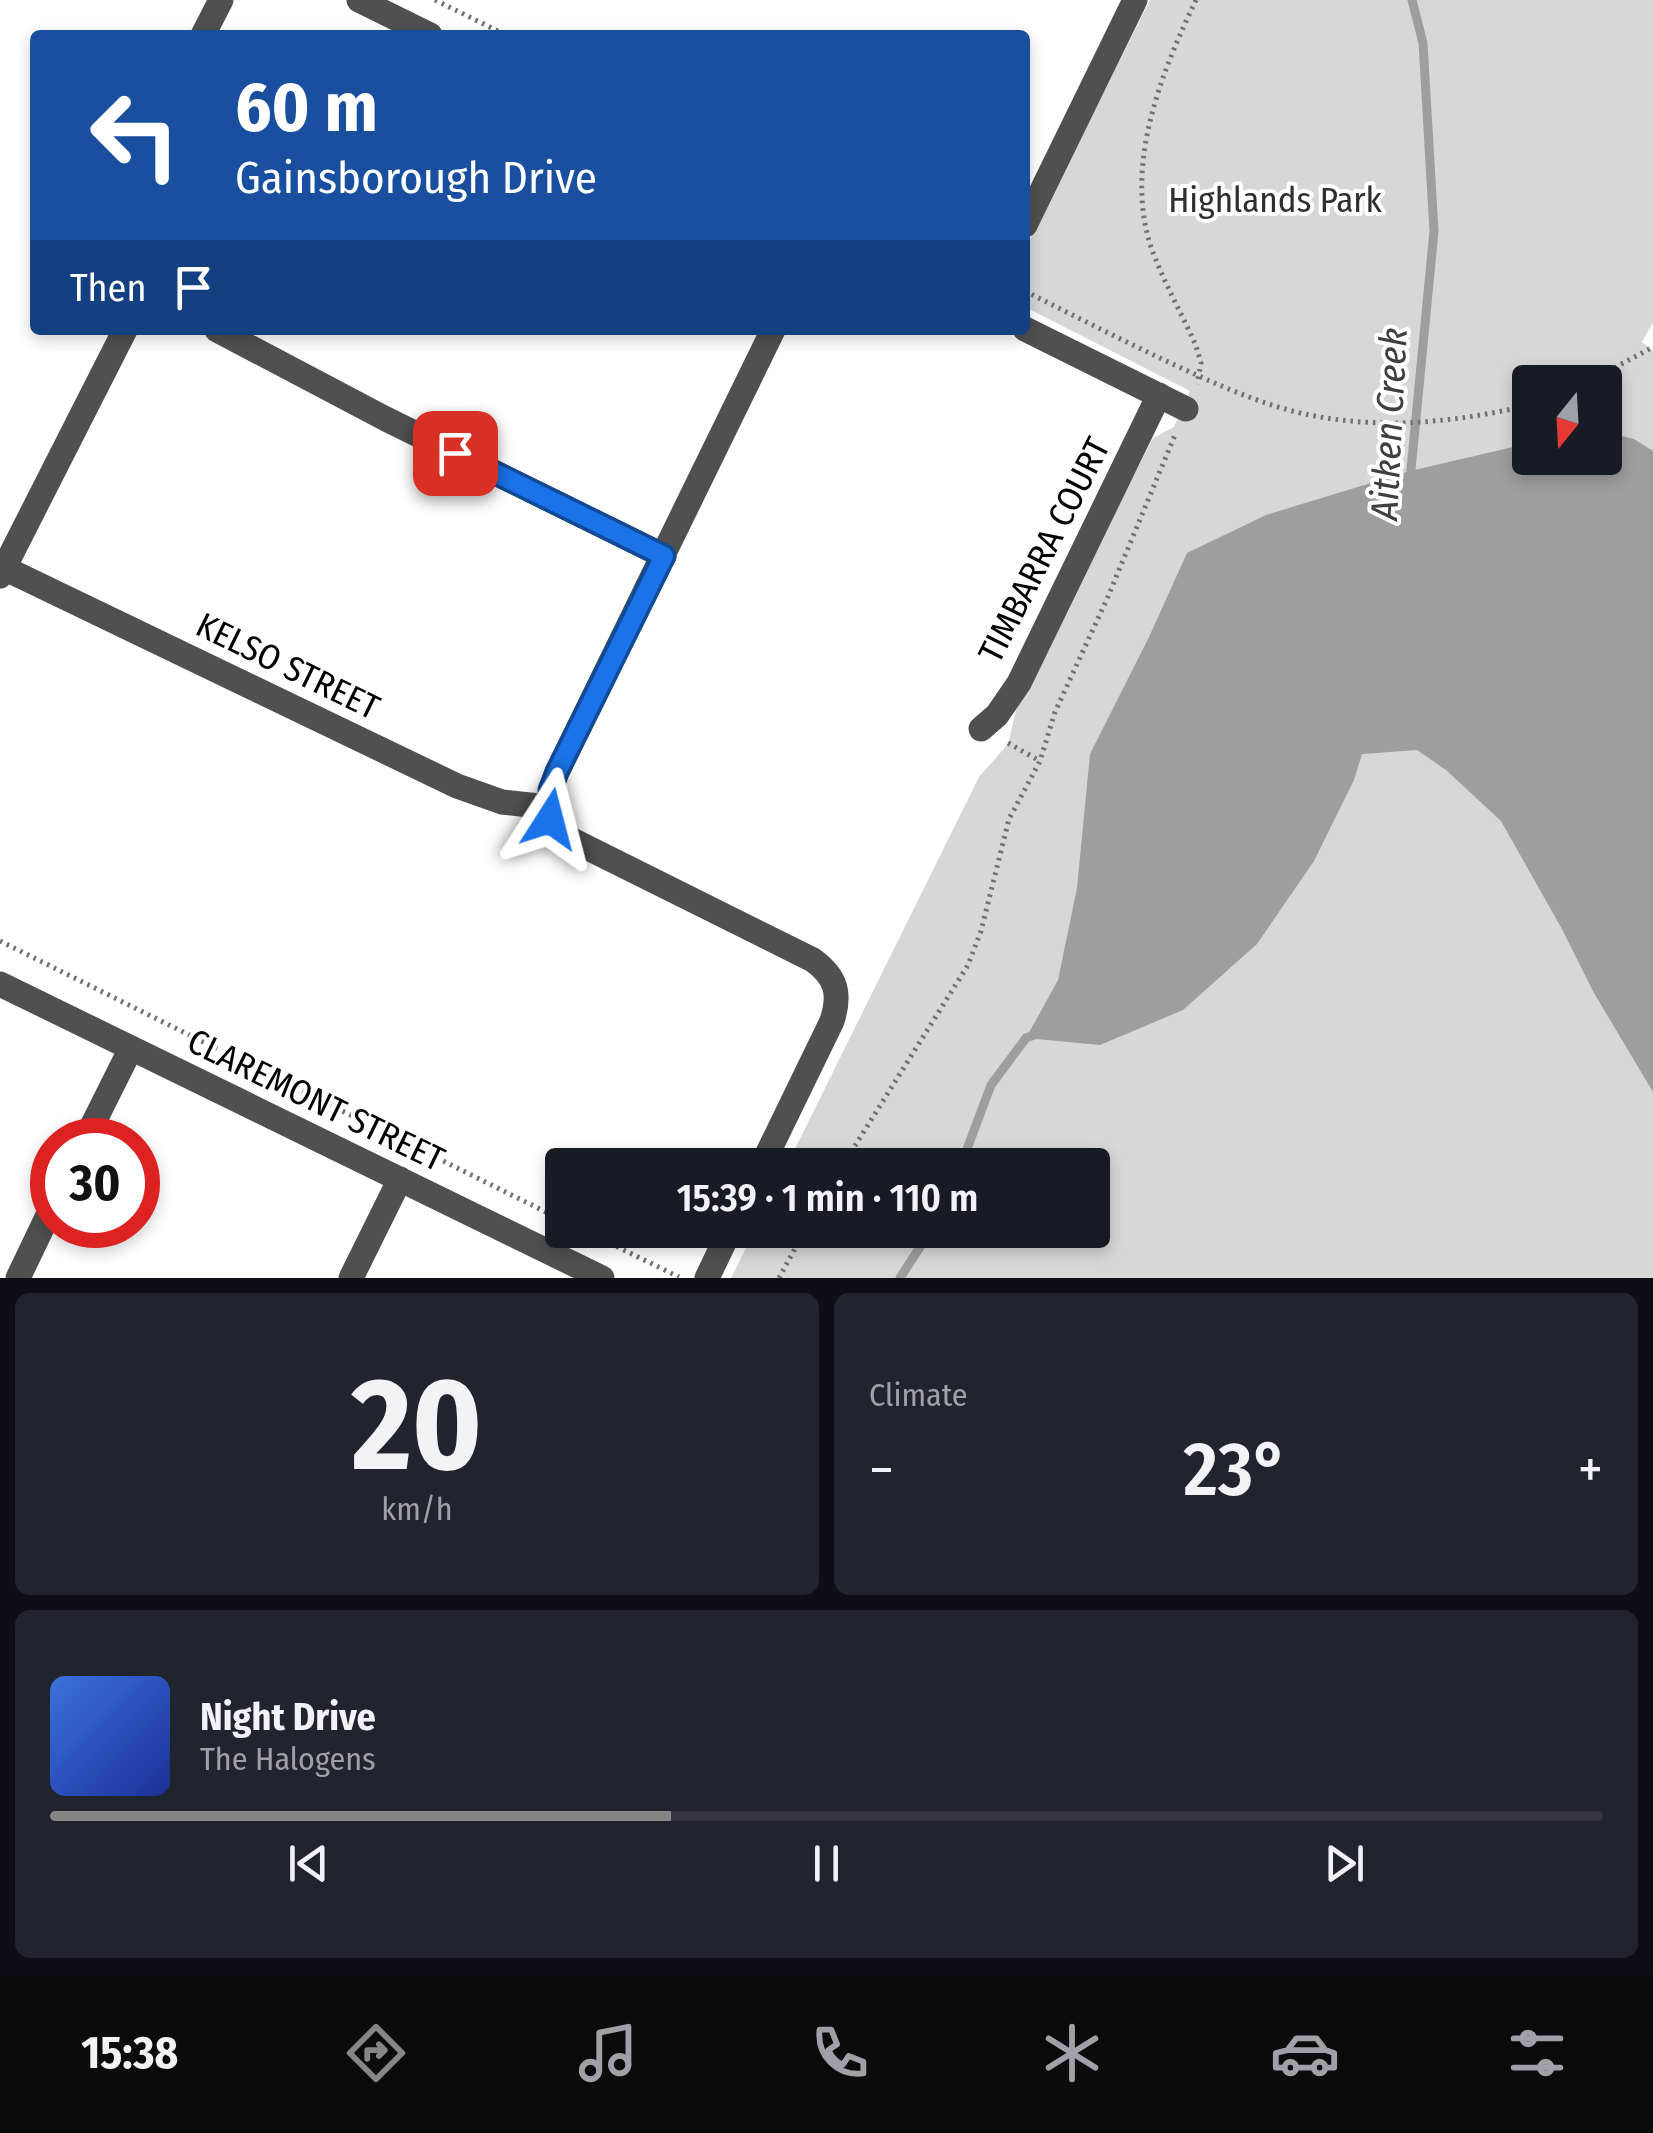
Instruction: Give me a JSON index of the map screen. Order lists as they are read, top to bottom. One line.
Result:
{"streets":{"street":["TIMBARRA COURT","KELSO STREET","CLAREMONT STREET"]},"water":["Aitken Creek"],"parks":["Highlands Park"],"north":"bottom","page":{"turn":["60 m","Gainsborough Drive"],"then":"Then","limit":"30","trip":"15:39 · 1 min · 110 m","tile":[["20","km/h"],"Climate"],"heat":["−","23°","+"],"song":["Night Drive","The Halogens"],"tabs":"15:38"}}
